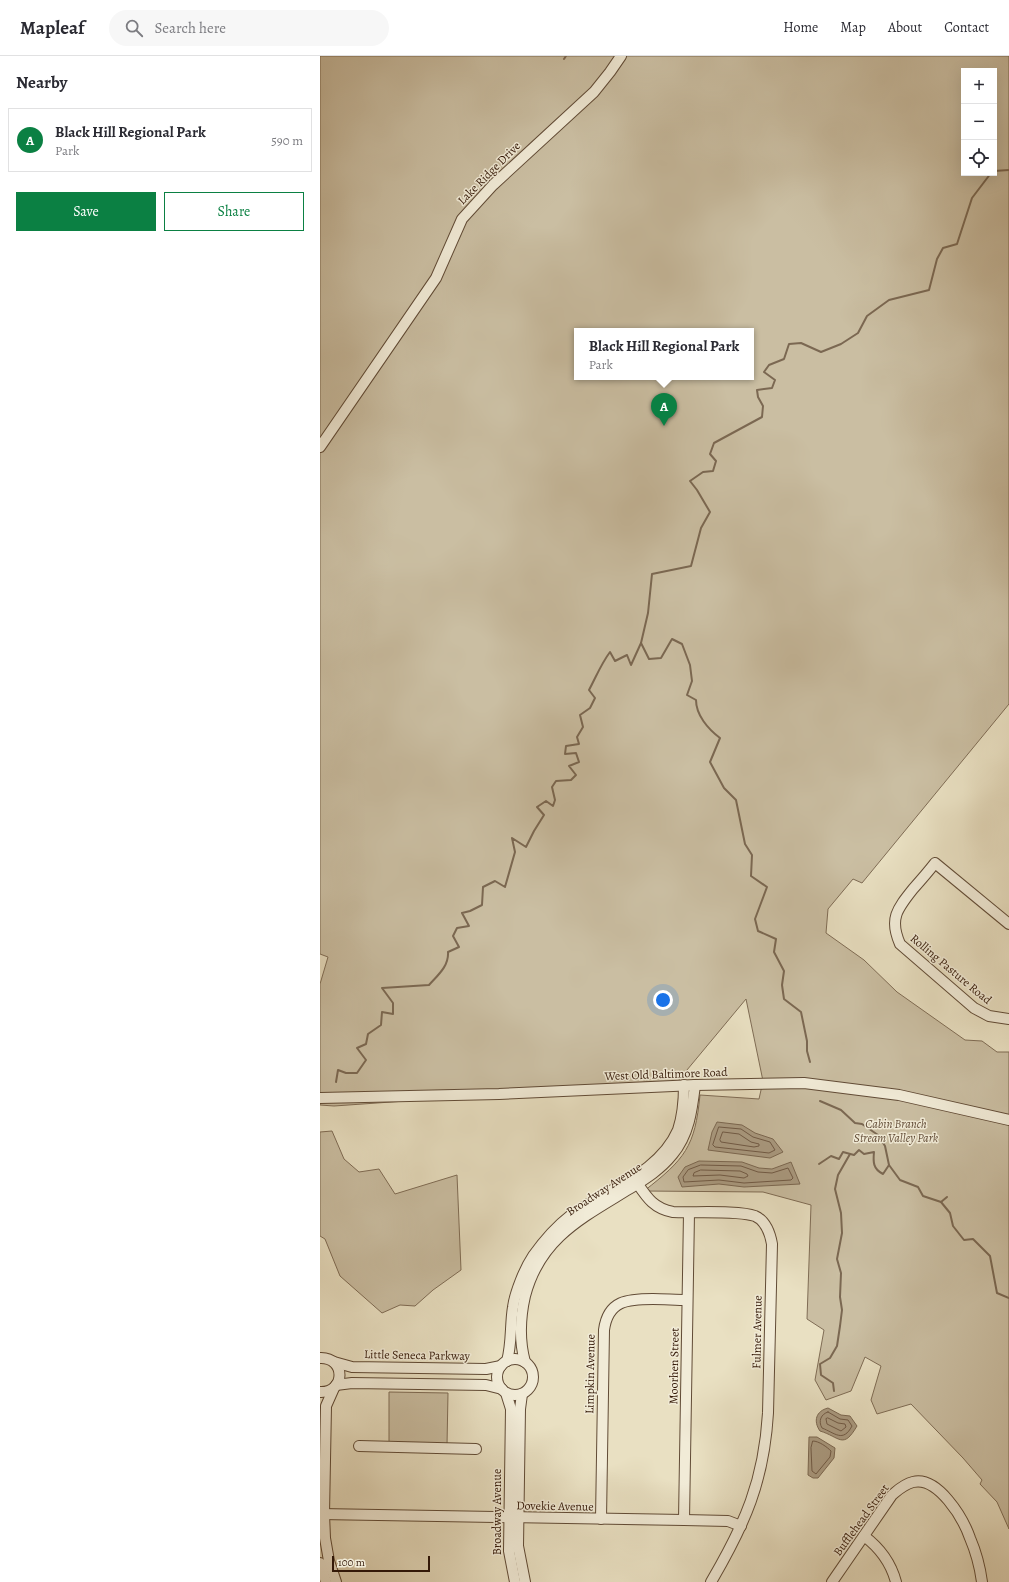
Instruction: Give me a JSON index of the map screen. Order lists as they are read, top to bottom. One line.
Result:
{"streets":{"street":["Lake Ridge Drive","Rolling Pasture Road","West Old Baltimore Road","Broadway Avenue","Fulmer Avenue","Little Seneca Parkway","Moorhen Street","Limpkin Avenue","Dovekie Avenue","Bufflehead Street"]},"crossings":[["West Old Baltimore Road","Broadway Avenue"],["Broadway Avenue","Fulmer Avenue"],["Broadway Avenue","Little Seneca Parkway"],["Broadway Avenue","Dovekie Avenue"],["Fulmer Avenue","Moorhen Street"],["Fulmer Avenue","Dovekie Avenue"],["Moorhen Street","Limpkin Avenue"],["Moorhen Street","Dovekie Avenue"],["Limpkin Avenue","Dovekie Avenue"]],"parks":["Cabin Branch Stream Valley Park"],"scale_bar":"100 m","page":{"header":"Mapleaf","search":"Search here","nav":["Home","Map","About","Contact"],"heading":"Nearby","map_buttons":["+","−"],"list":[{"mark":"A","name":"Black Hill Regional Park","note":"Park","value":"590 m"}],"buttons":["Save","Share"],"popup":["Black Hill Regional Park","Park"],"pins":"A","scale":"100 m"}}
